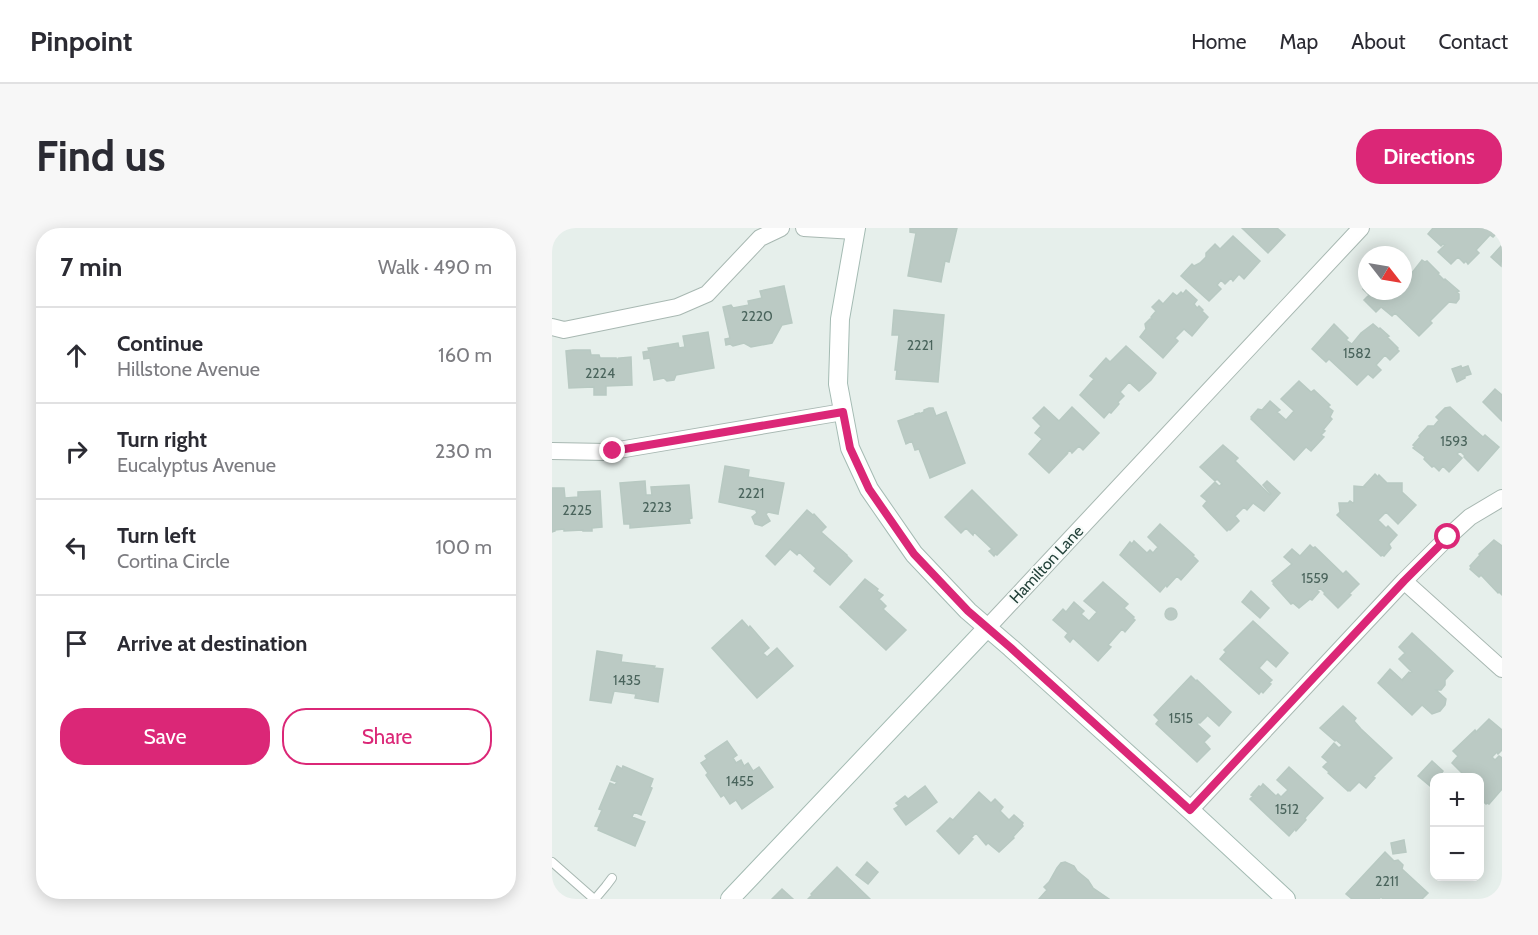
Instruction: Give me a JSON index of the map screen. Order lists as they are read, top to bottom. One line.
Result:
{"streets":{"street":["Hamilton Lane"]},"house_numbers":["2220","2221","1582","2224","1593","2221","2223","2225","1559","1435","1515","1455","1512","2211"],"north":"bottom right","page":{"header":"Pinpoint","nav":["Home","Map","About","Contact"],"buttons":["Directions",["Save","Share"]],"title":"Find us","heading":["7 min","Walk · 490 m"],"list":[["Continue","Hillstone Avenue","160 m"],["Turn right","Eucalyptus Avenue","230 m"],["Turn left","Cortina Circle","100 m"],"Arrive at destination"],"map_buttons":["+","−"]}}
